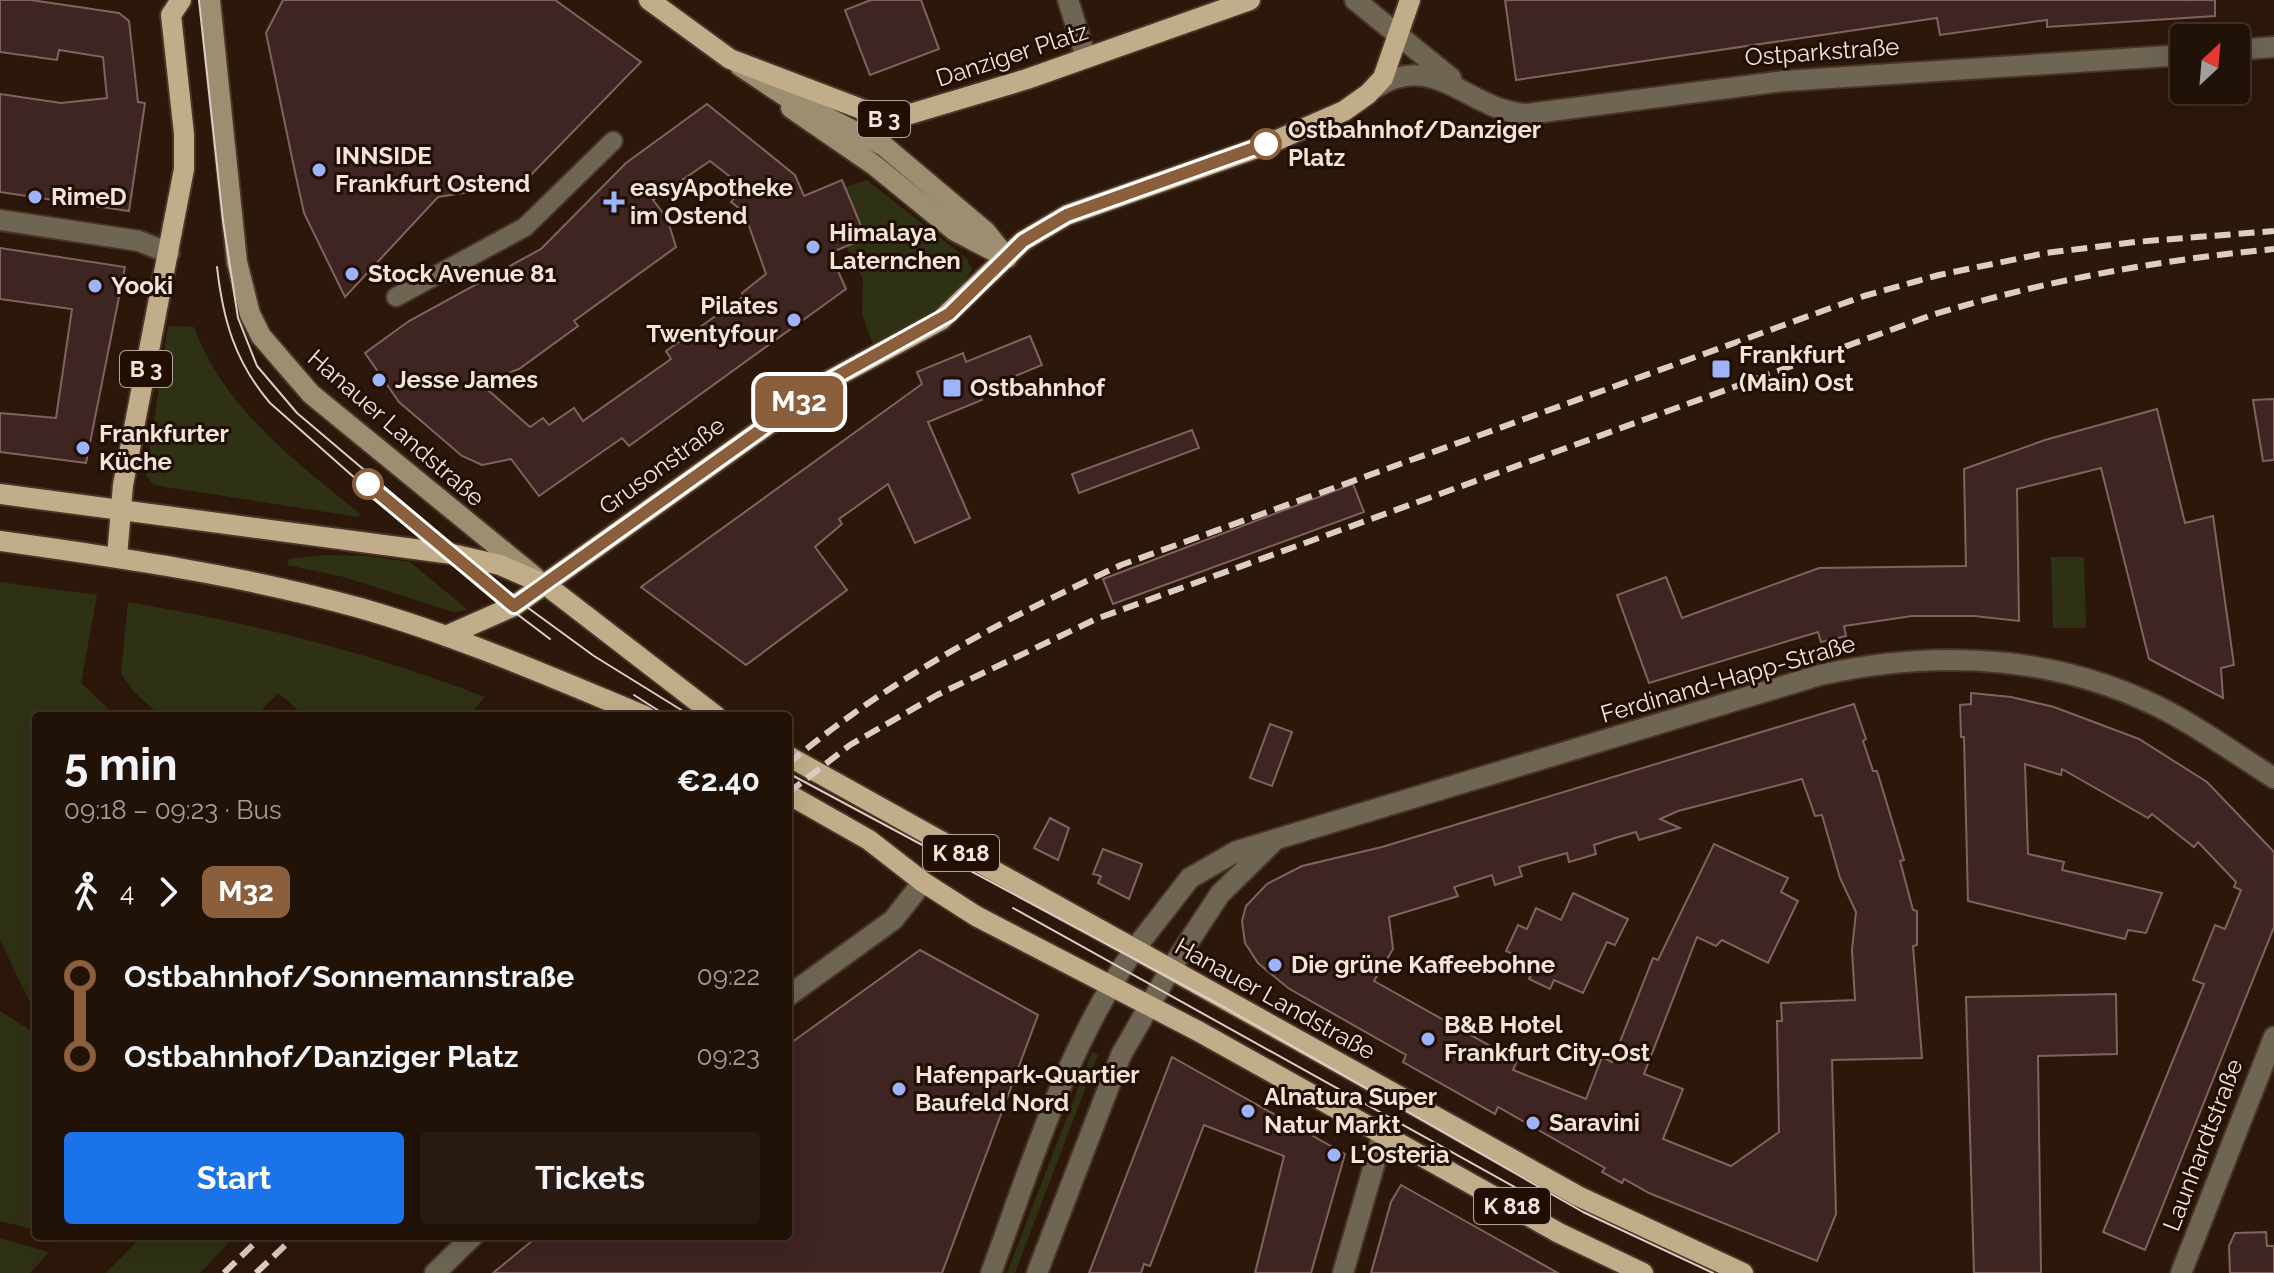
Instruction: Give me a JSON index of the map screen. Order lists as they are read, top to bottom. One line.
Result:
{"streets":{"main road":["Danziger Platz","B 3","Hanauer Landstraße","Grusonstraße","K 818"],"street":["Ostparkstraße","Ferdinand-Happ-Straße","Launhardtstraße"]},"crossings":[["Danziger Platz","B 3"],["B 3","Hanauer Landstraße"],["B 3","Grusonstraße"],["Hanauer Landstraße","Grusonstraße"],["Hanauer Landstraße","Ferdinand-Happ-Straße"],["Ferdinand-Happ-Straße","K 818"]],"places":{"other":["Ostbahnhof/Danziger Platz","INNSIDE Frankfurt Ostend","RimeD","Himalaya Laternchen","Stock Avenue 81","Yooki","Pilates Twentyfour","Jesse James","Frankfurter Küche","Die grüne Kaffeebohne","B&B Hotel Frankfurt City-Ost","Hafenpark-Quartier Baufeld Nord","Alnatura Super Natur Markt","Saravini","L'Osteria"],"health":["easyApotheke im Ostend"],"transit":["Frankfurt (Main) Ost","Ostbahnhof"]},"lines":["bus line M32"],"north":"top right","page":{"on_map":"M32","heading":["5 min","09:18 – 09:23 · Bus","€2.40"],"legs":["4","M32"],"list":[{"name":"Ostbahnhof/Sonnemannstraße","value":"09:22"},{"name":"Ostbahnhof/Danziger Platz","value":"09:23"}],"buttons":["Start","Tickets"]}}
